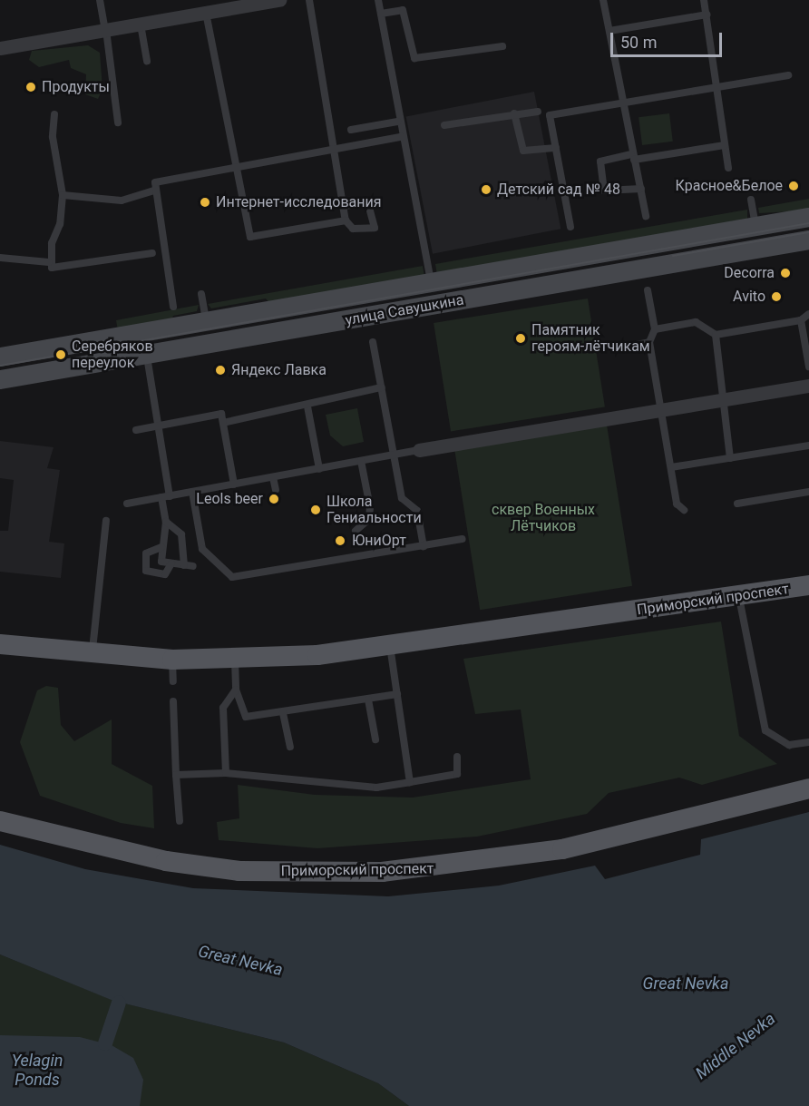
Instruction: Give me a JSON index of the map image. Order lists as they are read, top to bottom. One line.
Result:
{"streets":{"main road":["улица Савушкина","Приморский проспект"]},"water":["Great Nevka","Middle Nevka","Yelagin Ponds"],"parks":["сквер Военных Лётчиков"],"places":["Продукты","Красное&Белое","Детский сад № 48","Интернет-исследования","Decorra","Avito","Памятник героям-лётчикам","Серебряков переулок","Яндекс Лавка","Leols beer","Школа Гениальности","ЮниОрт"],"scale_bar":"50 m"}
